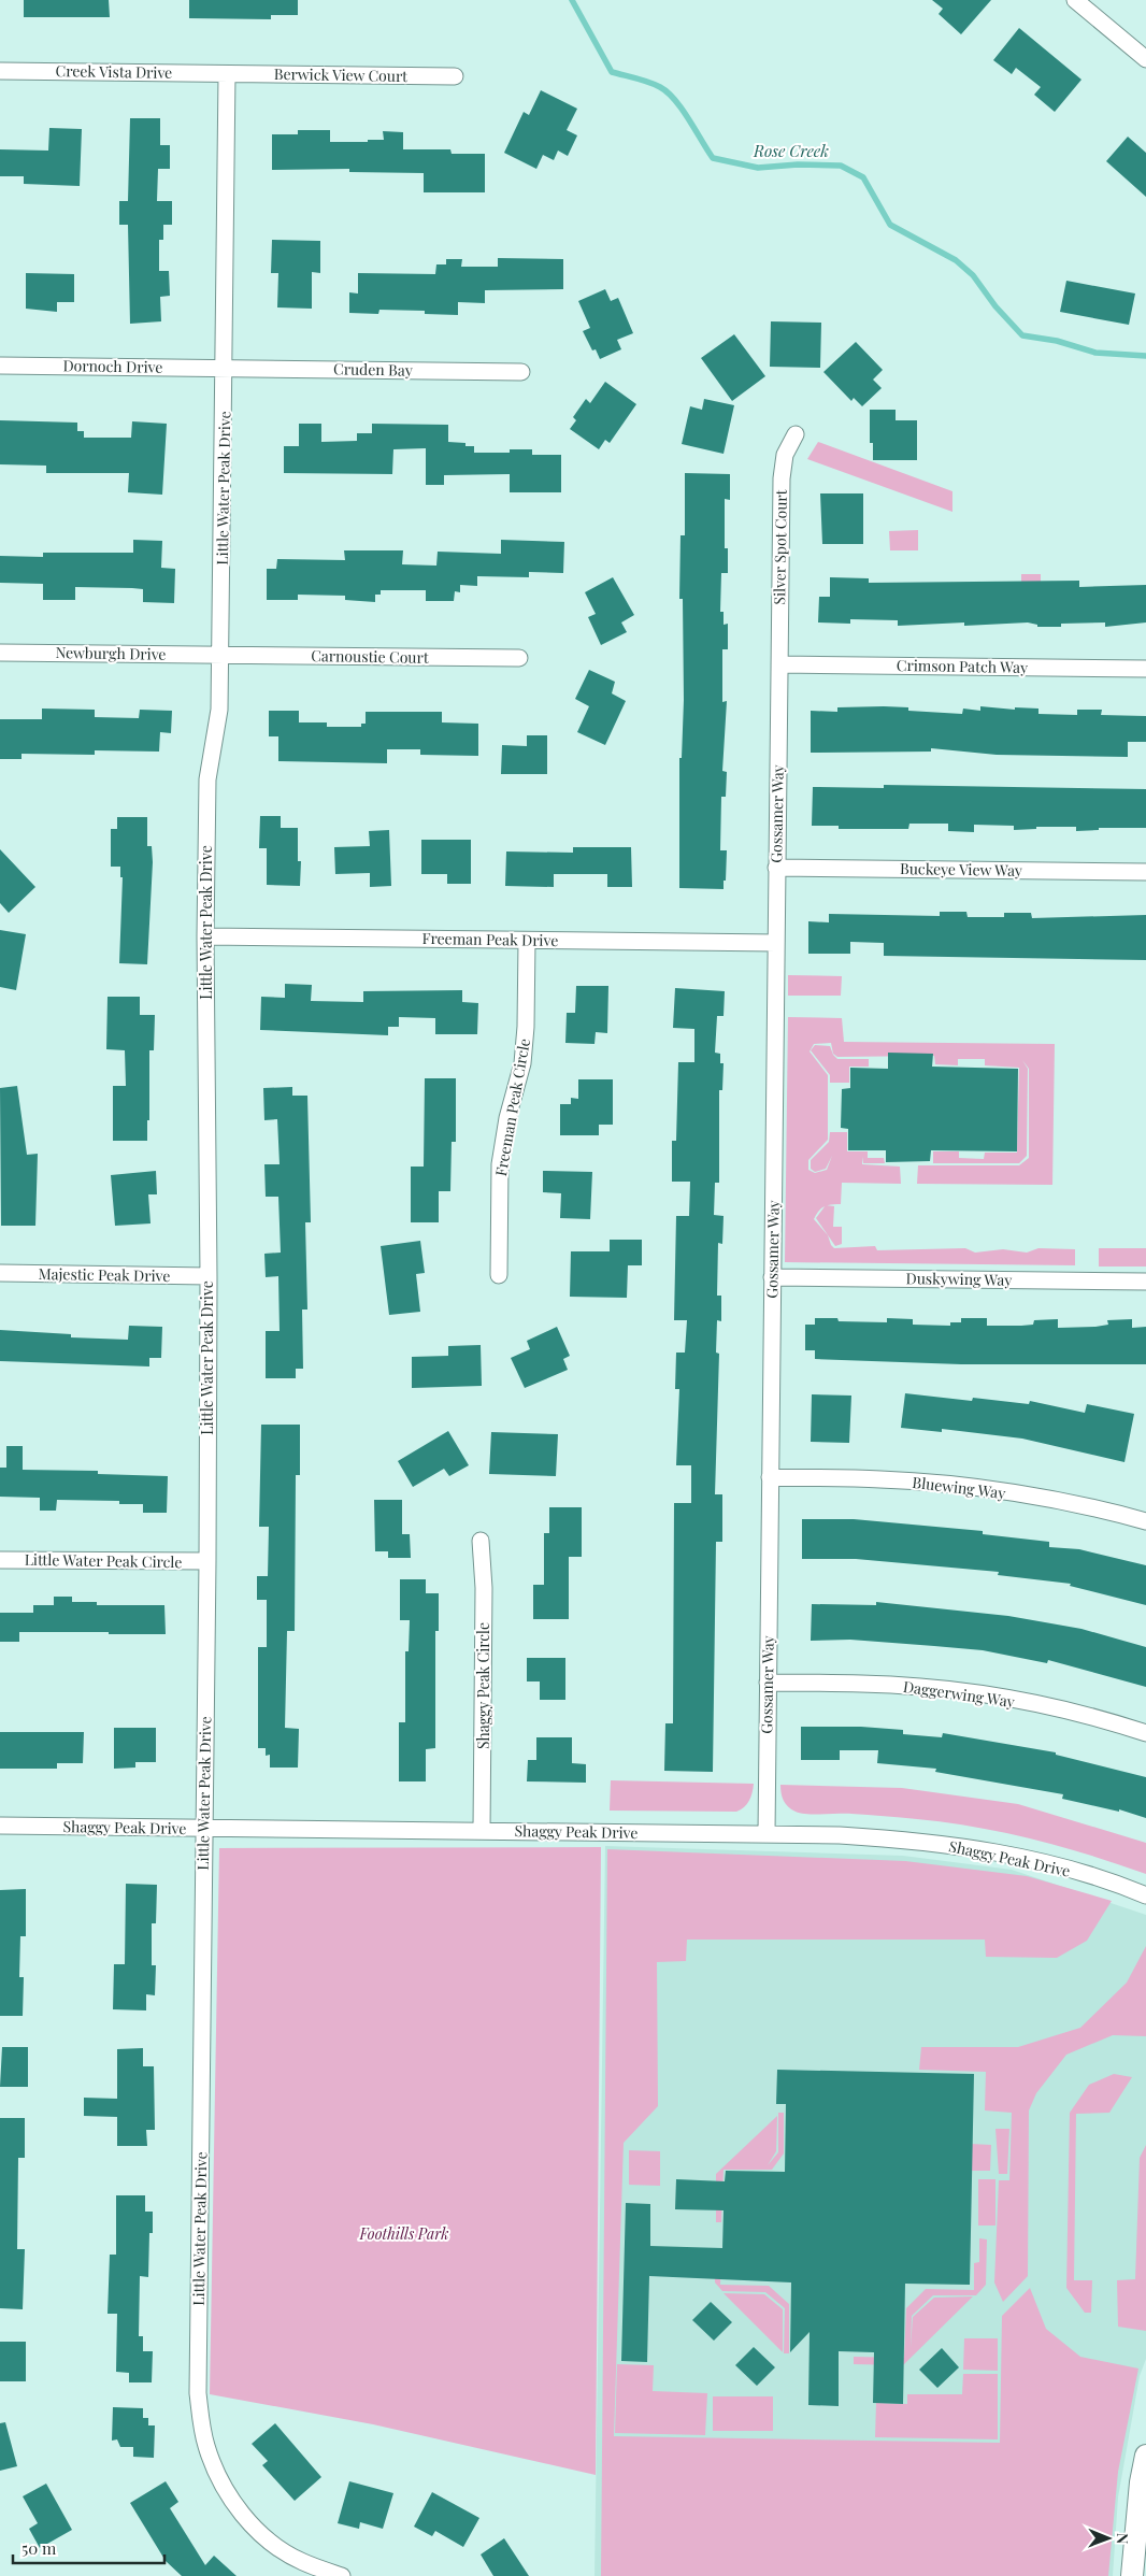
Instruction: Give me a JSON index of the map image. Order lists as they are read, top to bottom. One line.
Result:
{"streets":{"street":["Creek Vista Drive","Berwick View Court","Dornoch Drive","Cruden Bay","Little Water Peak Drive","Silver Spot Court","Newburgh Drive","Carnoustie Court","Crimson Patch Way","Gossamer Way","Buckeye View Way","Freeman Peak Drive","Freeman Peak Circle","Majestic Peak Drive","Duskywing Way","Bluewing Way","Little Water Peak Circle","Shaggy Peak Circle","Daggerwing Way","Shaggy Peak Drive"]},"crossings":[["Creek Vista Drive","Berwick View Court"],["Creek Vista Drive","Little Water Peak Drive"],["Berwick View Court","Little Water Peak Drive"],["Dornoch Drive","Cruden Bay"],["Dornoch Drive","Little Water Peak Drive"],["Cruden Bay","Little Water Peak Drive"],["Little Water Peak Drive","Newburgh Drive"],["Little Water Peak Drive","Carnoustie Court"],["Little Water Peak Drive","Freeman Peak Drive"],["Little Water Peak Drive","Majestic Peak Drive"],["Little Water Peak Drive","Little Water Peak Circle"],["Little Water Peak Drive","Shaggy Peak Drive"],["Silver Spot Court","Crimson Patch Way"],["Silver Spot Court","Gossamer Way"],["Newburgh Drive","Carnoustie Court"],["Crimson Patch Way","Gossamer Way"],["Gossamer Way","Buckeye View Way"],["Gossamer Way","Freeman Peak Drive"],["Gossamer Way","Duskywing Way"],["Gossamer Way","Bluewing Way"],["Gossamer Way","Daggerwing Way"],["Gossamer Way","Shaggy Peak Drive"],["Freeman Peak Drive","Freeman Peak Circle"],["Shaggy Peak Circle","Shaggy Peak Drive"]],"water":["Rose Creek"],"parks":["Foothills Park"],"scale_bar":"50 m","north":"right"}
